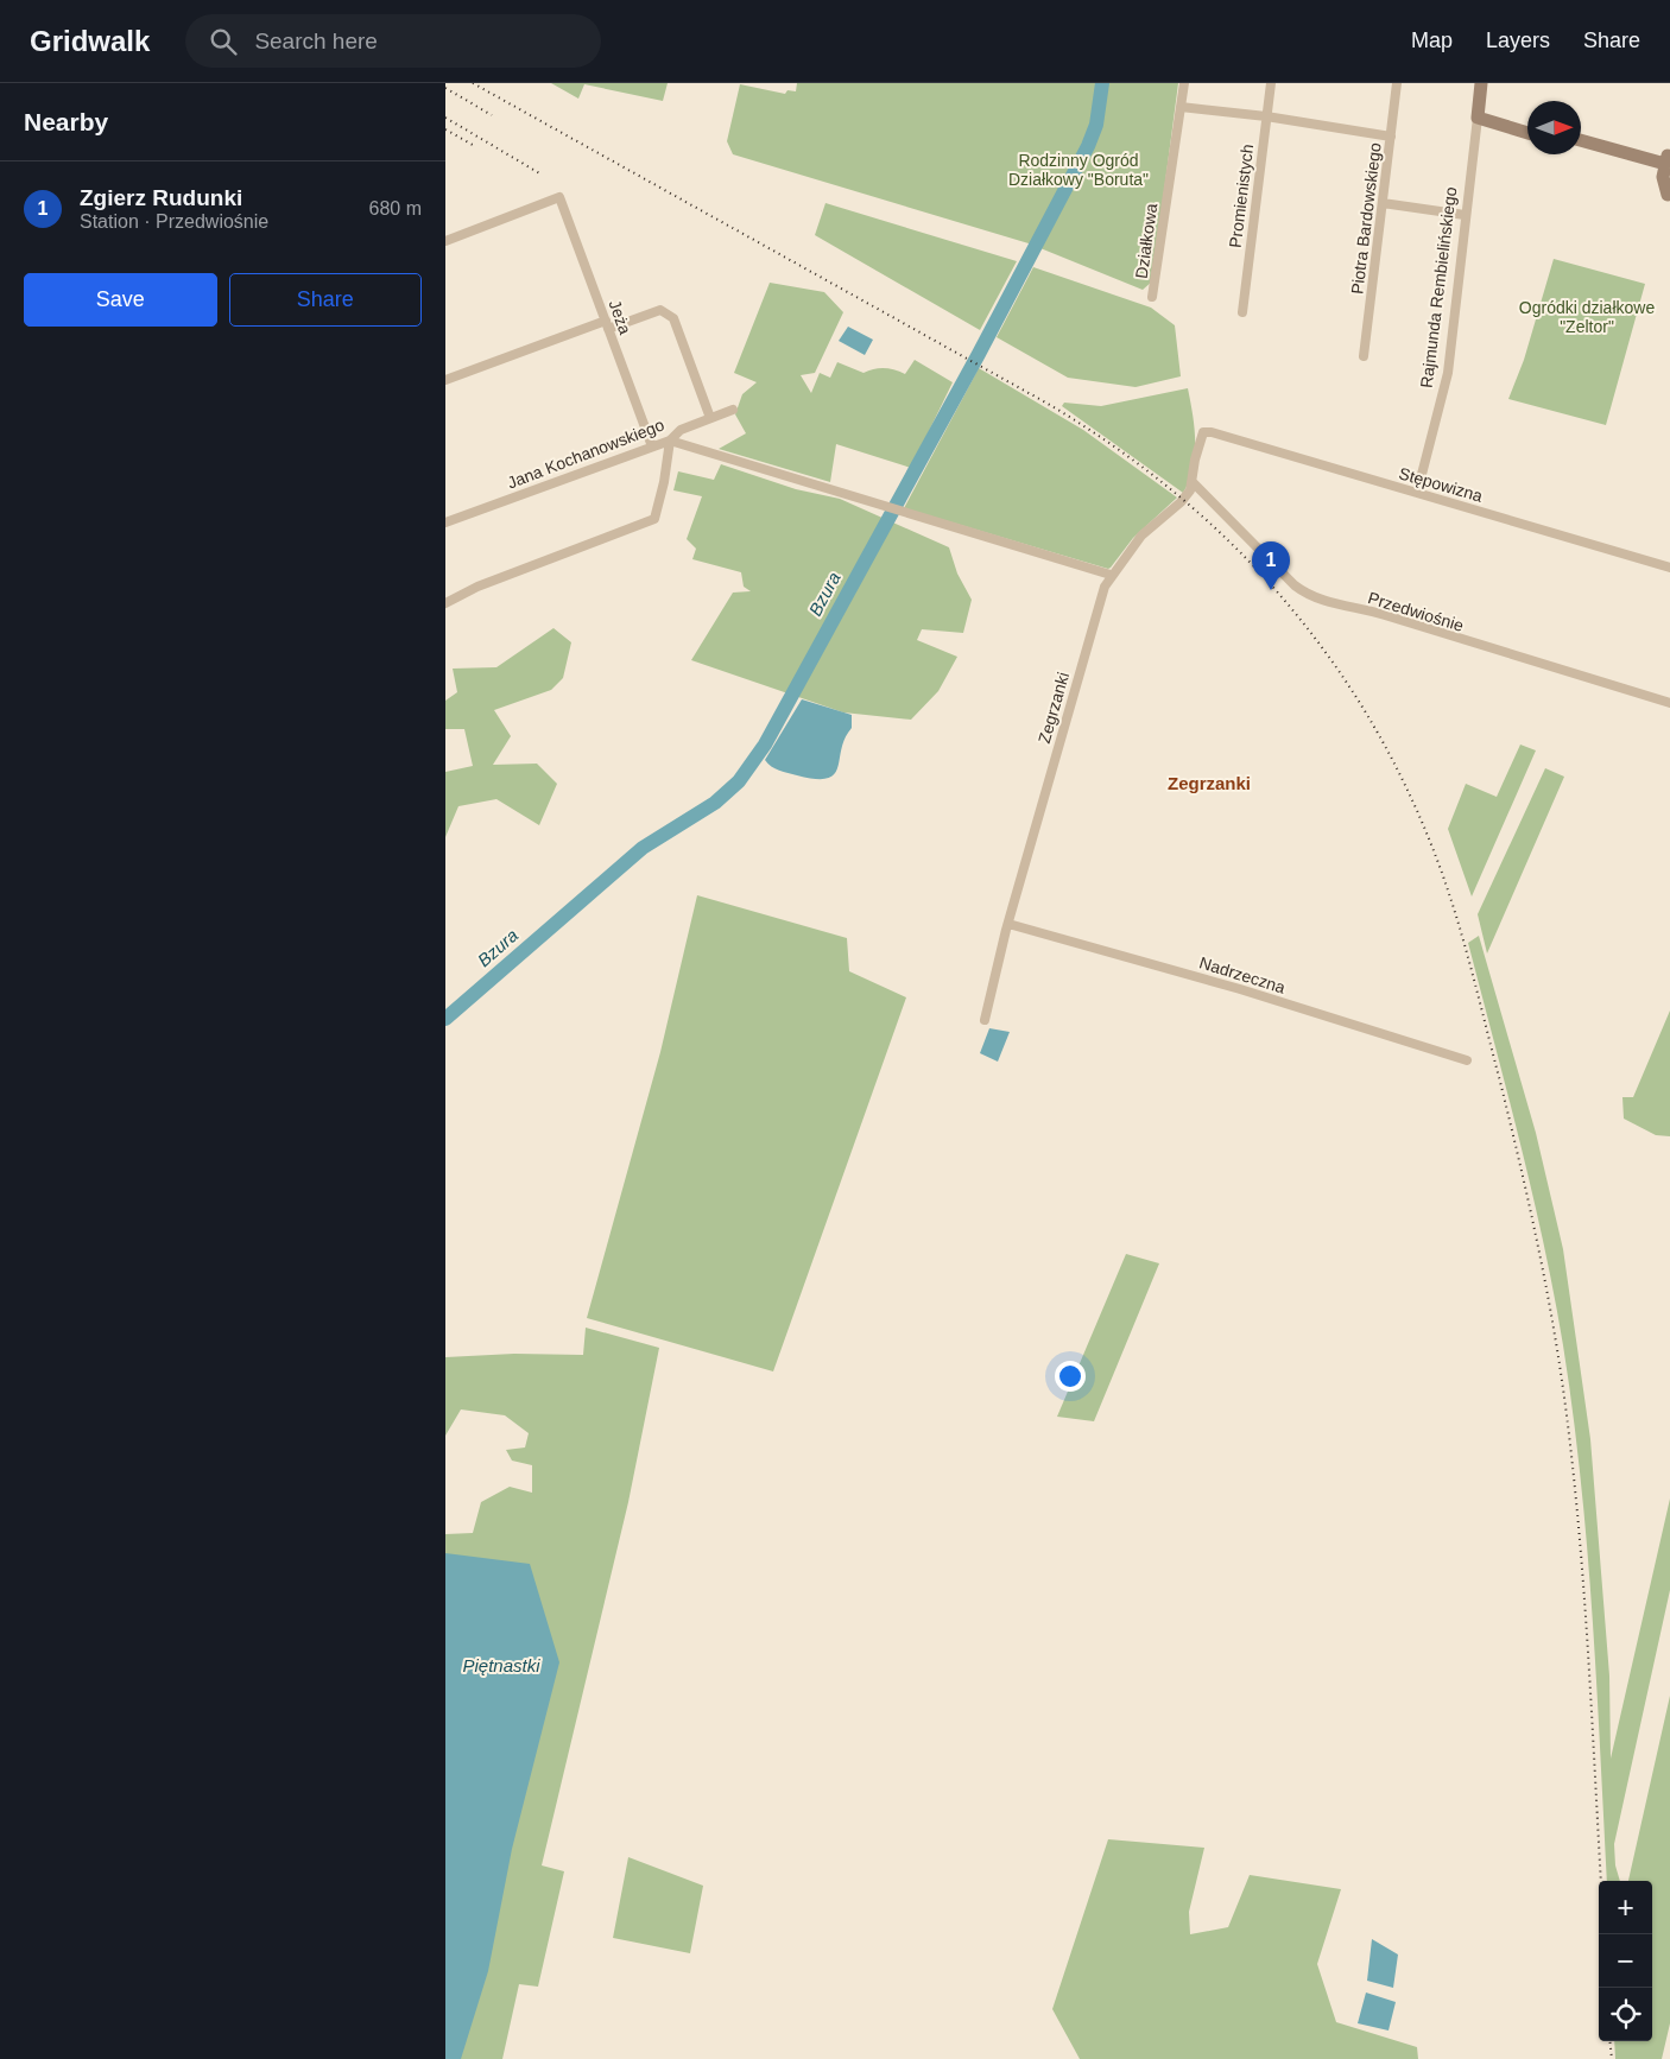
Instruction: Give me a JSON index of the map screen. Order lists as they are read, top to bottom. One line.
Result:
{"streets":{"street":["Promienistych","Piotra Bardowskiego","Działkowa","Rajmunda Rembielińskiego","Jeża","Jana Kochanowskiego","Stępowizna","Przedwiośnie","Zegrzanki","Nadrzeczna"]},"crossings":[["Rajmunda Rembielińskiego","Stępowizna"],["Jeża","Jana Kochanowskiego"],["Stępowizna","Zegrzanki"],["Przedwiośnie","Zegrzanki"],["Zegrzanki","Nadrzeczna"]],"districts":["Zegrzanki"],"water":["Bzura","Piętnastki"],"parks":["Rodzinny Ogród Działkowy \"Boruta\"","Ogródki działkowe \"Zeltor\""],"north":"right","page":{"header":"Gridwalk","search":"Search here","nav":["Map","Layers","Share"],"heading":"Nearby","list":[{"mark":"1","name":"Zgierz Rudunki","note":"Station · Przedwiośnie","value":"680 m"}],"buttons":["Save","Share"],"pins":"1","map_buttons":["+","−"]}}
